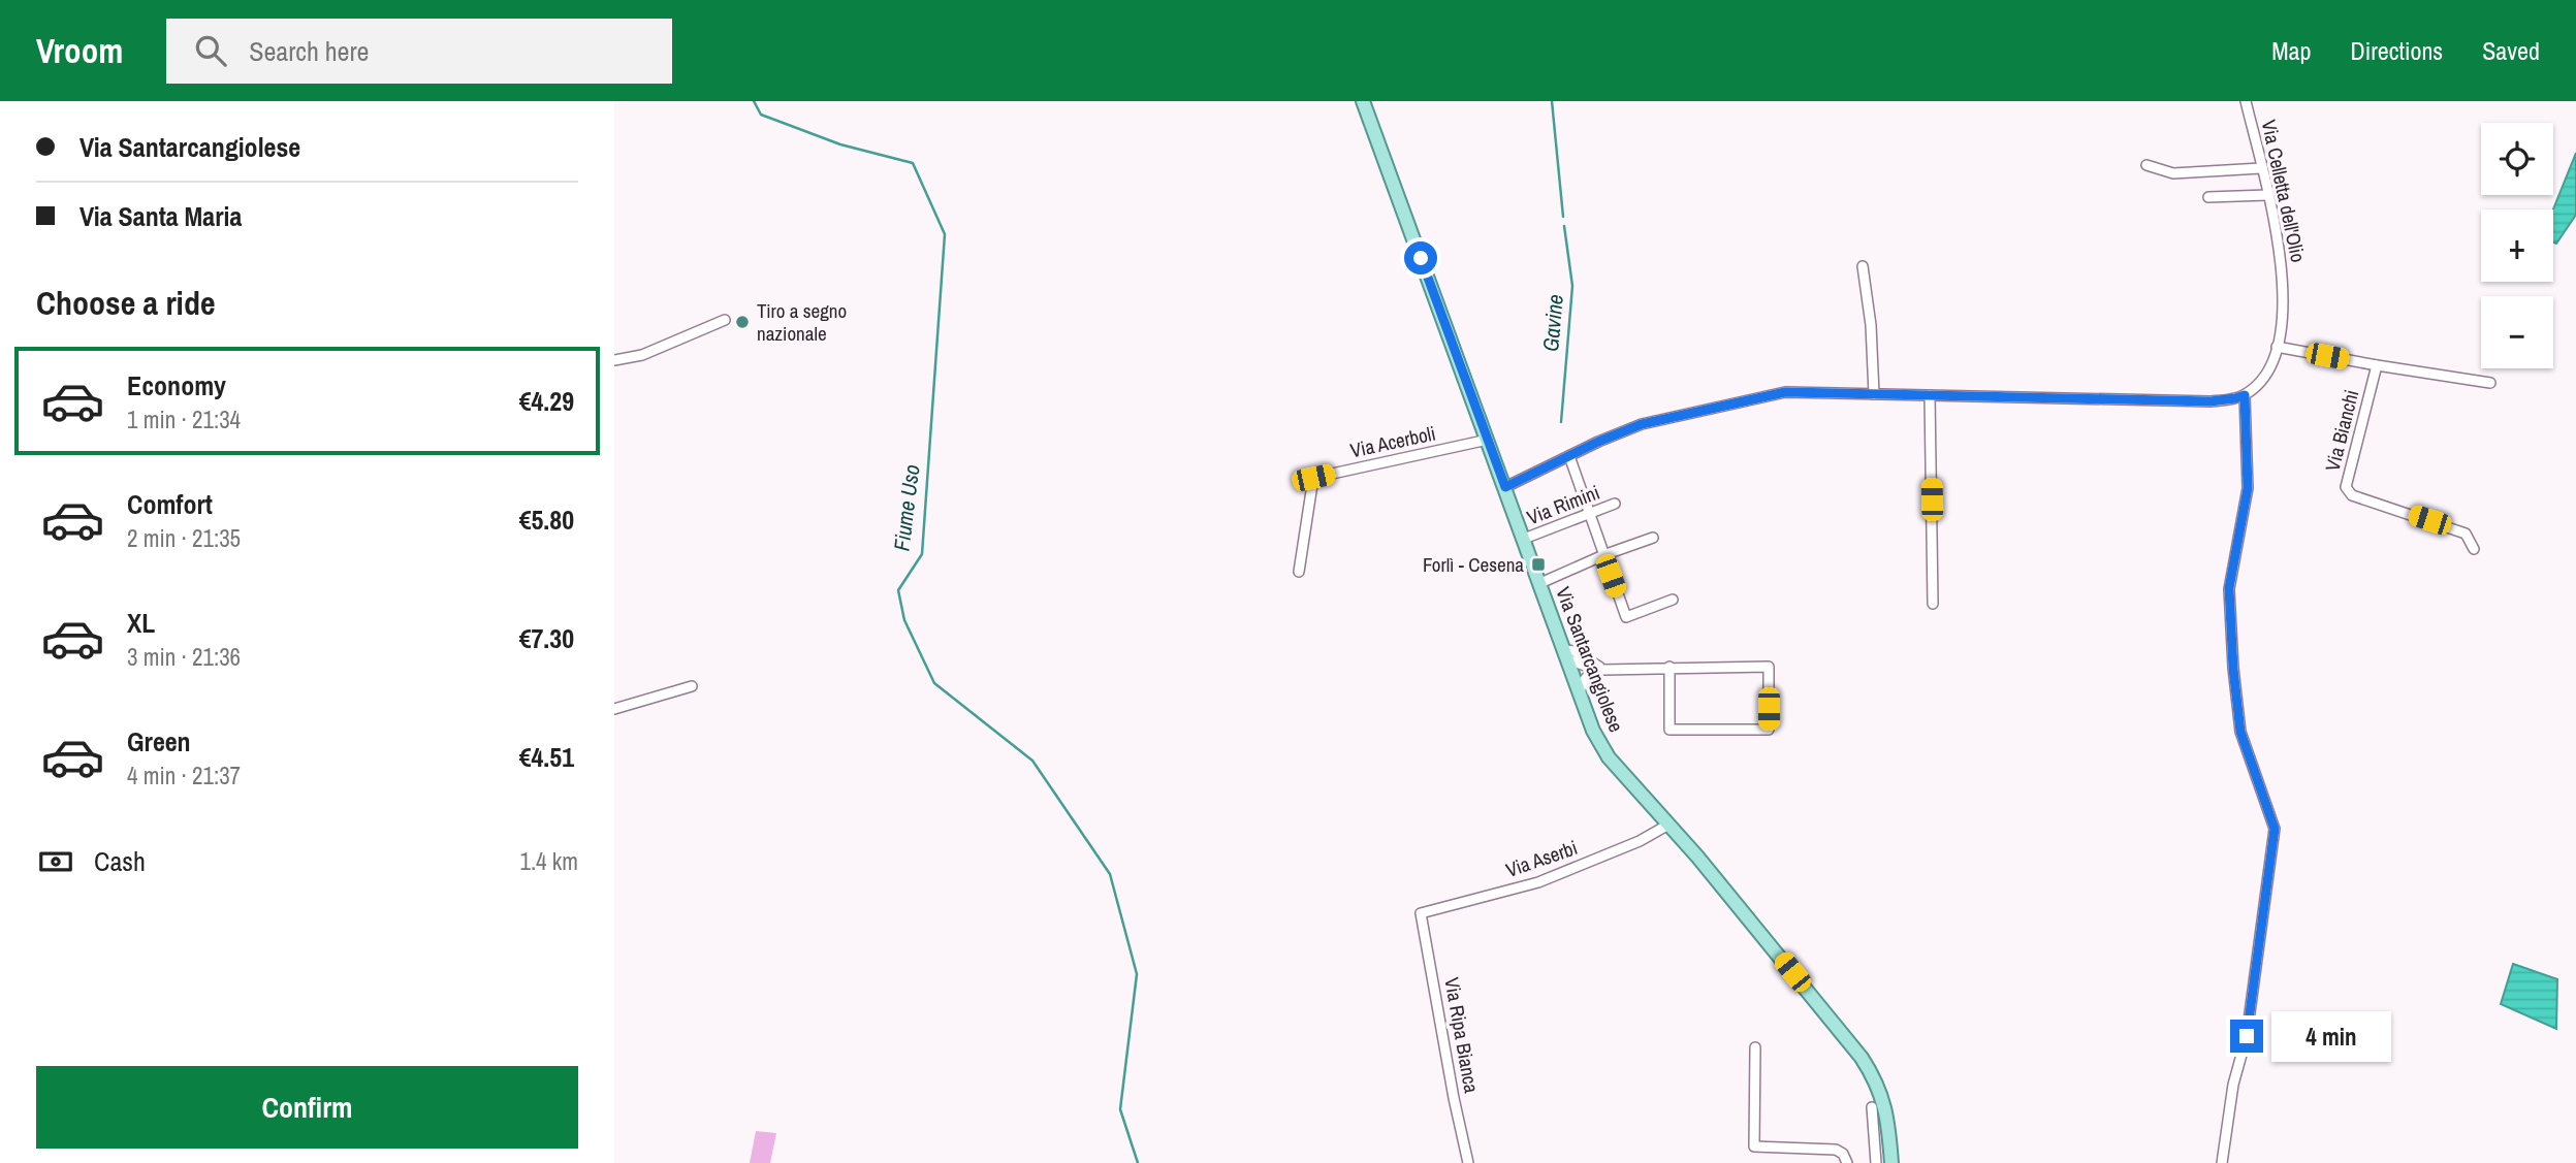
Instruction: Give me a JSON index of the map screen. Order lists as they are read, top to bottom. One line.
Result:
{"streets":{"main road":["Via Santarcangiolese"],"street":["Via Celletta dell'Olio","Via Bianchi","Via Acerboli","Via Rimini","Via Aserbi","Via Ripa Bianca"]},"crossings":[["Via Celletta dell'Olio","Via Bianchi"],["Via Acerboli","Via Santarcangiolese"],["Via Rimini","Via Santarcangiolese"],["Via Santarcangiolese","Via Aserbi"],["Via Aserbi","Via Ripa Bianca"]],"water":["Gavine","Fiume Uso"],"places":{"other":["Tiro a segno nazionale"],"transit":["Forlì - Cesena"]},"page":{"header":"Vroom","search":"Search here","nav":["Map","Directions","Saved"],"banner":["Via Santarcangiolese","Via Santa Maria"],"map_buttons":["+","−"],"heading":"Choose a ride","list":[{"name":"Economy","note":"1 min · 21:34","value":"€4.29"},{"name":"Comfort","note":"2 min · 21:35","value":"€5.80"},{"name":"XL","note":"3 min · 21:36","value":"€7.30"},{"name":"Green","note":"4 min · 21:37","value":"€4.51"}],"pay":["Cash","1.4 km"],"bubble":"4 min","buttons":"Confirm"}}
